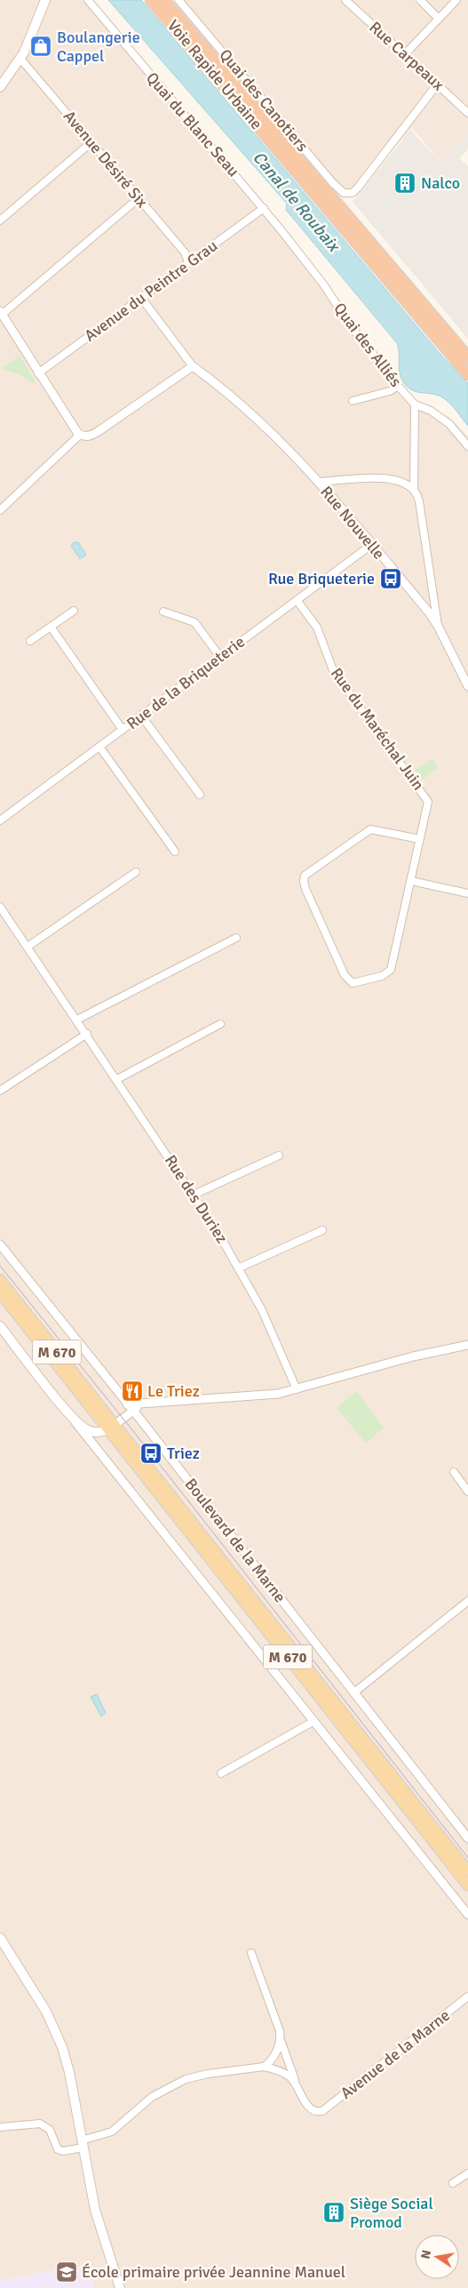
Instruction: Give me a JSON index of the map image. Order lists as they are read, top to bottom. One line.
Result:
{"streets":{"highway":["Voie Rapide Urbaine"],"main road":["M 670","Boulevard de la Marne"],"street":["Rue Carpeaux","Quai des Canotiers","Quai du Blanc Seau","Avenue Désiré Six","Avenue du Peintre Grau","Quai des Alliés","Rue Nouvelle","Rue de la Briqueterie","Rue du Maréchal Juin","Rue des Duriez","Avenue de la Marne"]},"crossings":[["Rue Carpeaux","Quai des Canotiers"],["Quai du Blanc Seau","Avenue du Peintre Grau"],["Quai du Blanc Seau","Quai des Alliés"],["Avenue Désiré Six","Avenue du Peintre Grau"],["Rue Nouvelle","Rue de la Briqueterie"],["Rue de la Briqueterie","Rue du Maréchal Juin"]],"water":["Canal de Roubaix"],"places":{"shop":["Boulangerie Cappel"],"building":["Nalco","Siège Social Promod"],"bus stop":["Rue Briqueterie","Triez"],"restaurant":["Le Triez"],"school or university":["École primaire privée Jeannine Manuel"]},"north":"left"}
